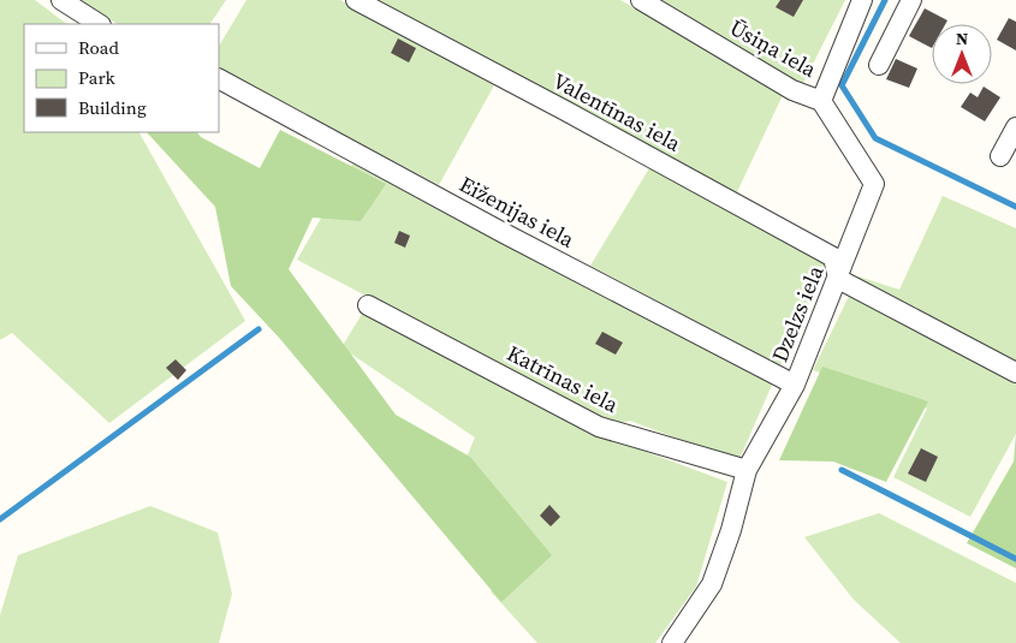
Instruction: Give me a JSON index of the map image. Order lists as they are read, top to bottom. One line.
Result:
{"streets":{"street":["Ūsiņa iela","Valentīnas iela","Eiženijas iela","Dzelzs iela","Katrīnas iela"]},"crossings":[["Ūsiņa iela","Dzelzs iela"],["Valentīnas iela","Dzelzs iela"],["Eiženijas iela","Dzelzs iela"],["Dzelzs iela","Katrīnas iela"]],"legend":["Road","Park","Building"],"north":"top"}
